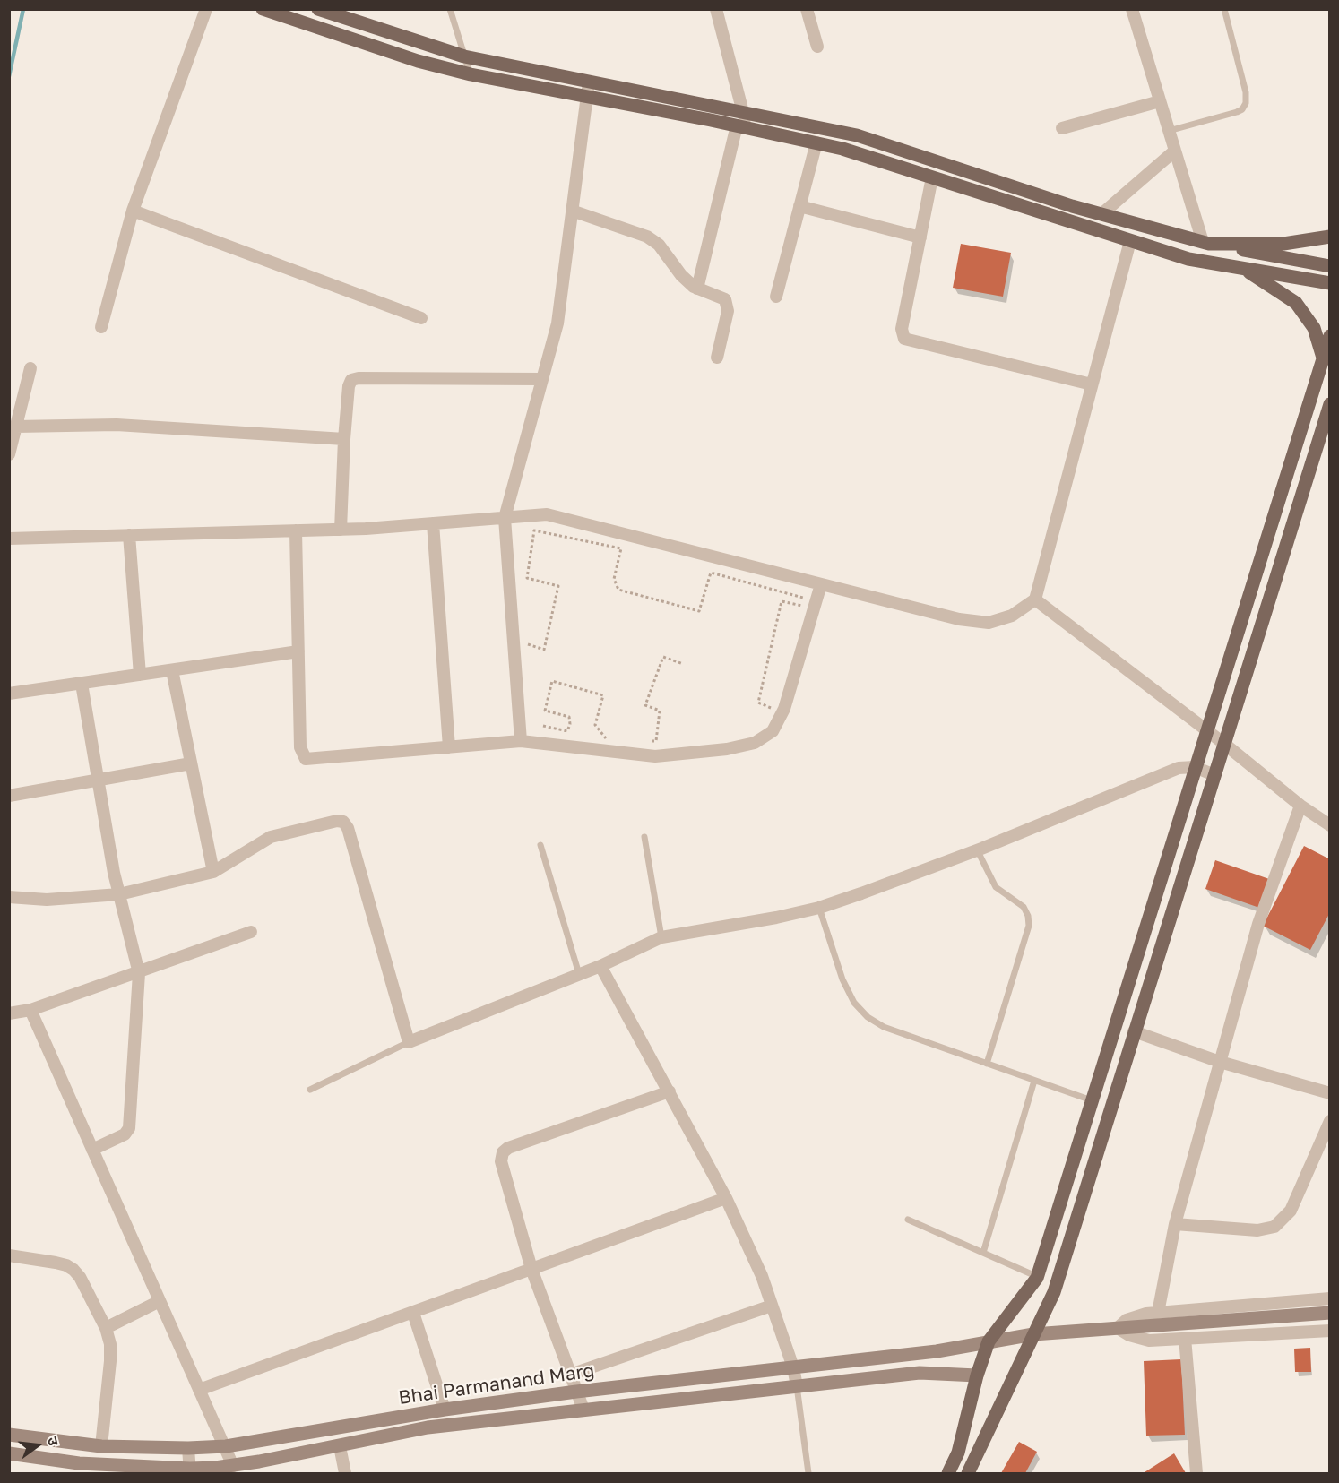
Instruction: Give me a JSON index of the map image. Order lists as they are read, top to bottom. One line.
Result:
{"streets":{"street":["Bhai Parmanand Marg"]},"north":"right"}
